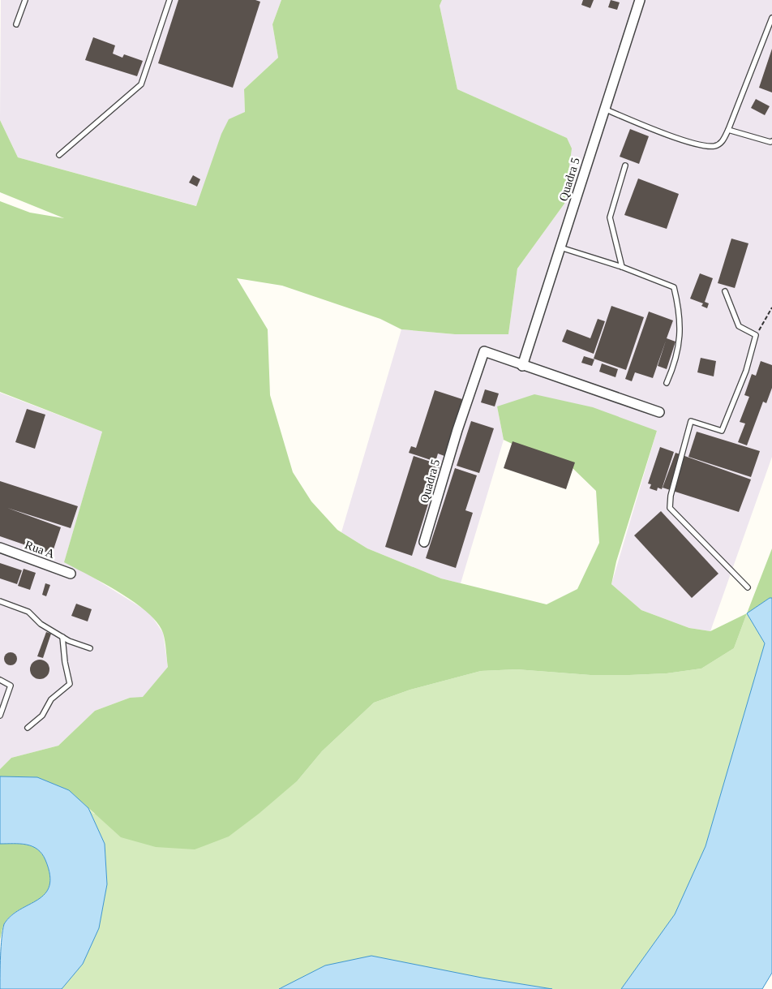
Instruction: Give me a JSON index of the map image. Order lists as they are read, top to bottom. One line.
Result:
{"streets":{"street":["Quadra 5","Rua A"]}}
